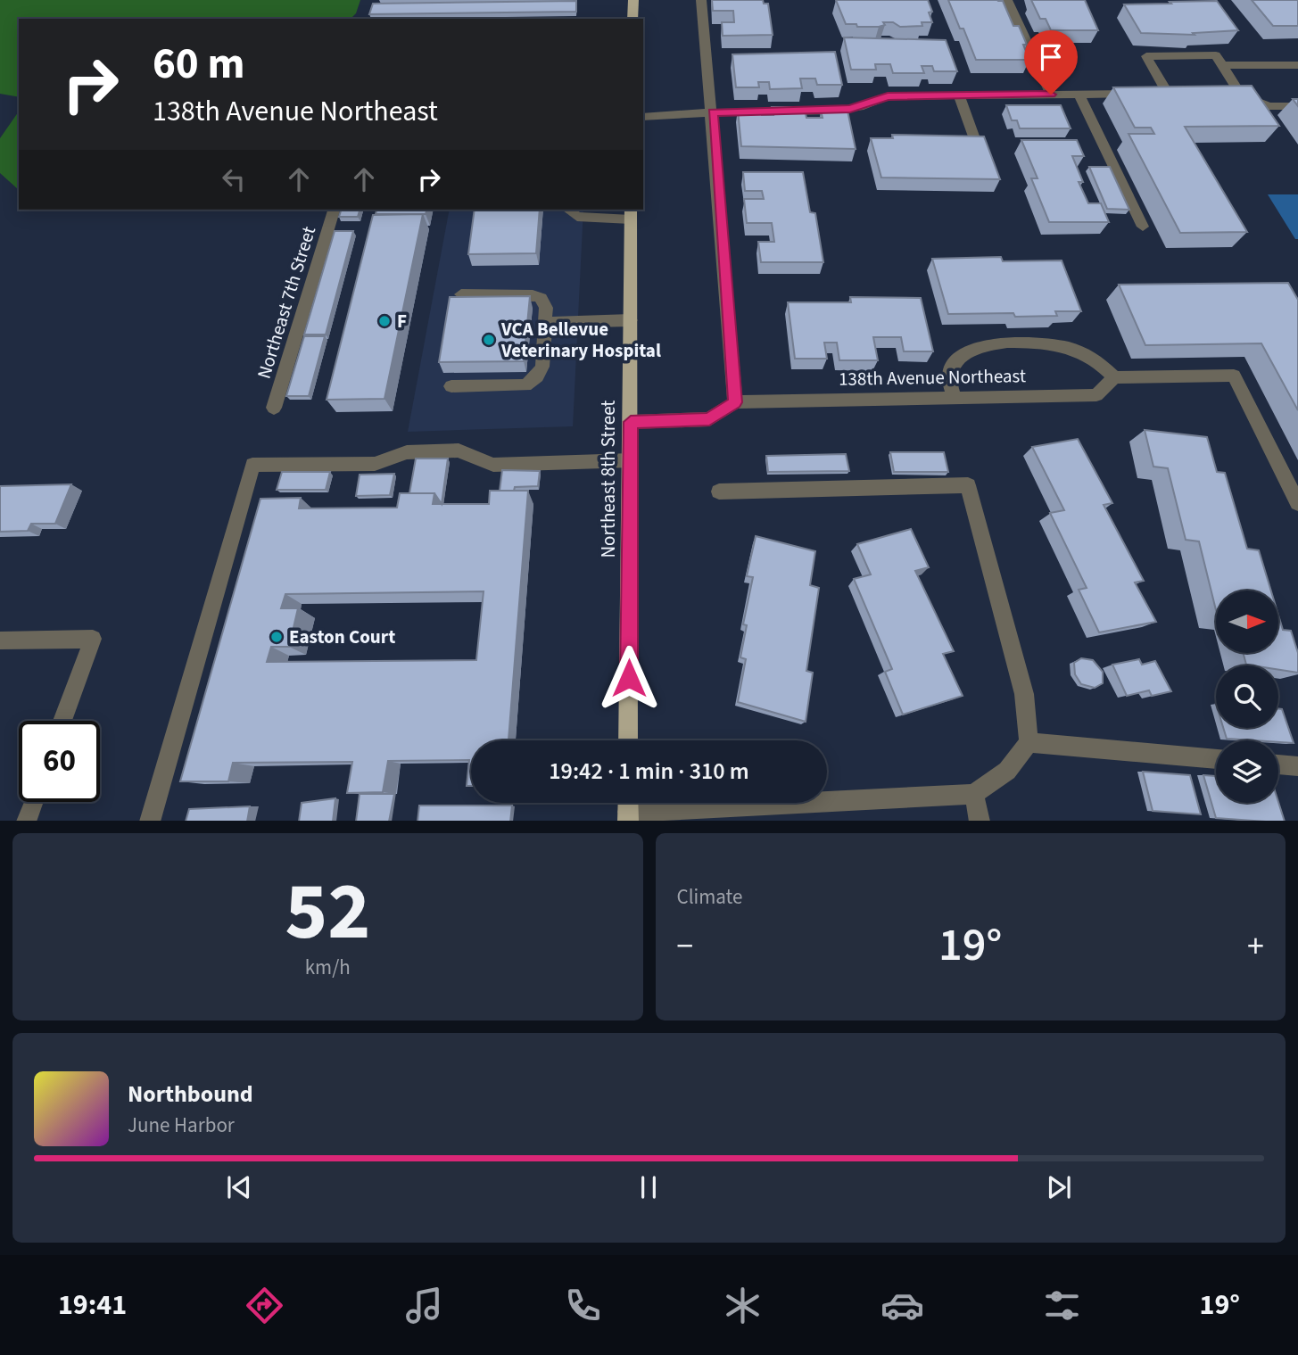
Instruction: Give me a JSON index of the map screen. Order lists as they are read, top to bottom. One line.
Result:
{"streets":{"main road":["Northeast 8th Street"],"lane":["Northeast 7th Street","138th Avenue Northeast"]},"places":["F","VCA Bellevue Veterinary Hospital","Easton Court"],"north":"right","page":{"turn":["60 m","138th Avenue Northeast"],"limit":"60","trip":"19:42 · 1 min · 310 m","tile":[["52","km/h"],"Climate"],"heat":["−","19°","+"],"song":["Northbound","June Harbor"],"tabs":["19:41","19°"]}}
